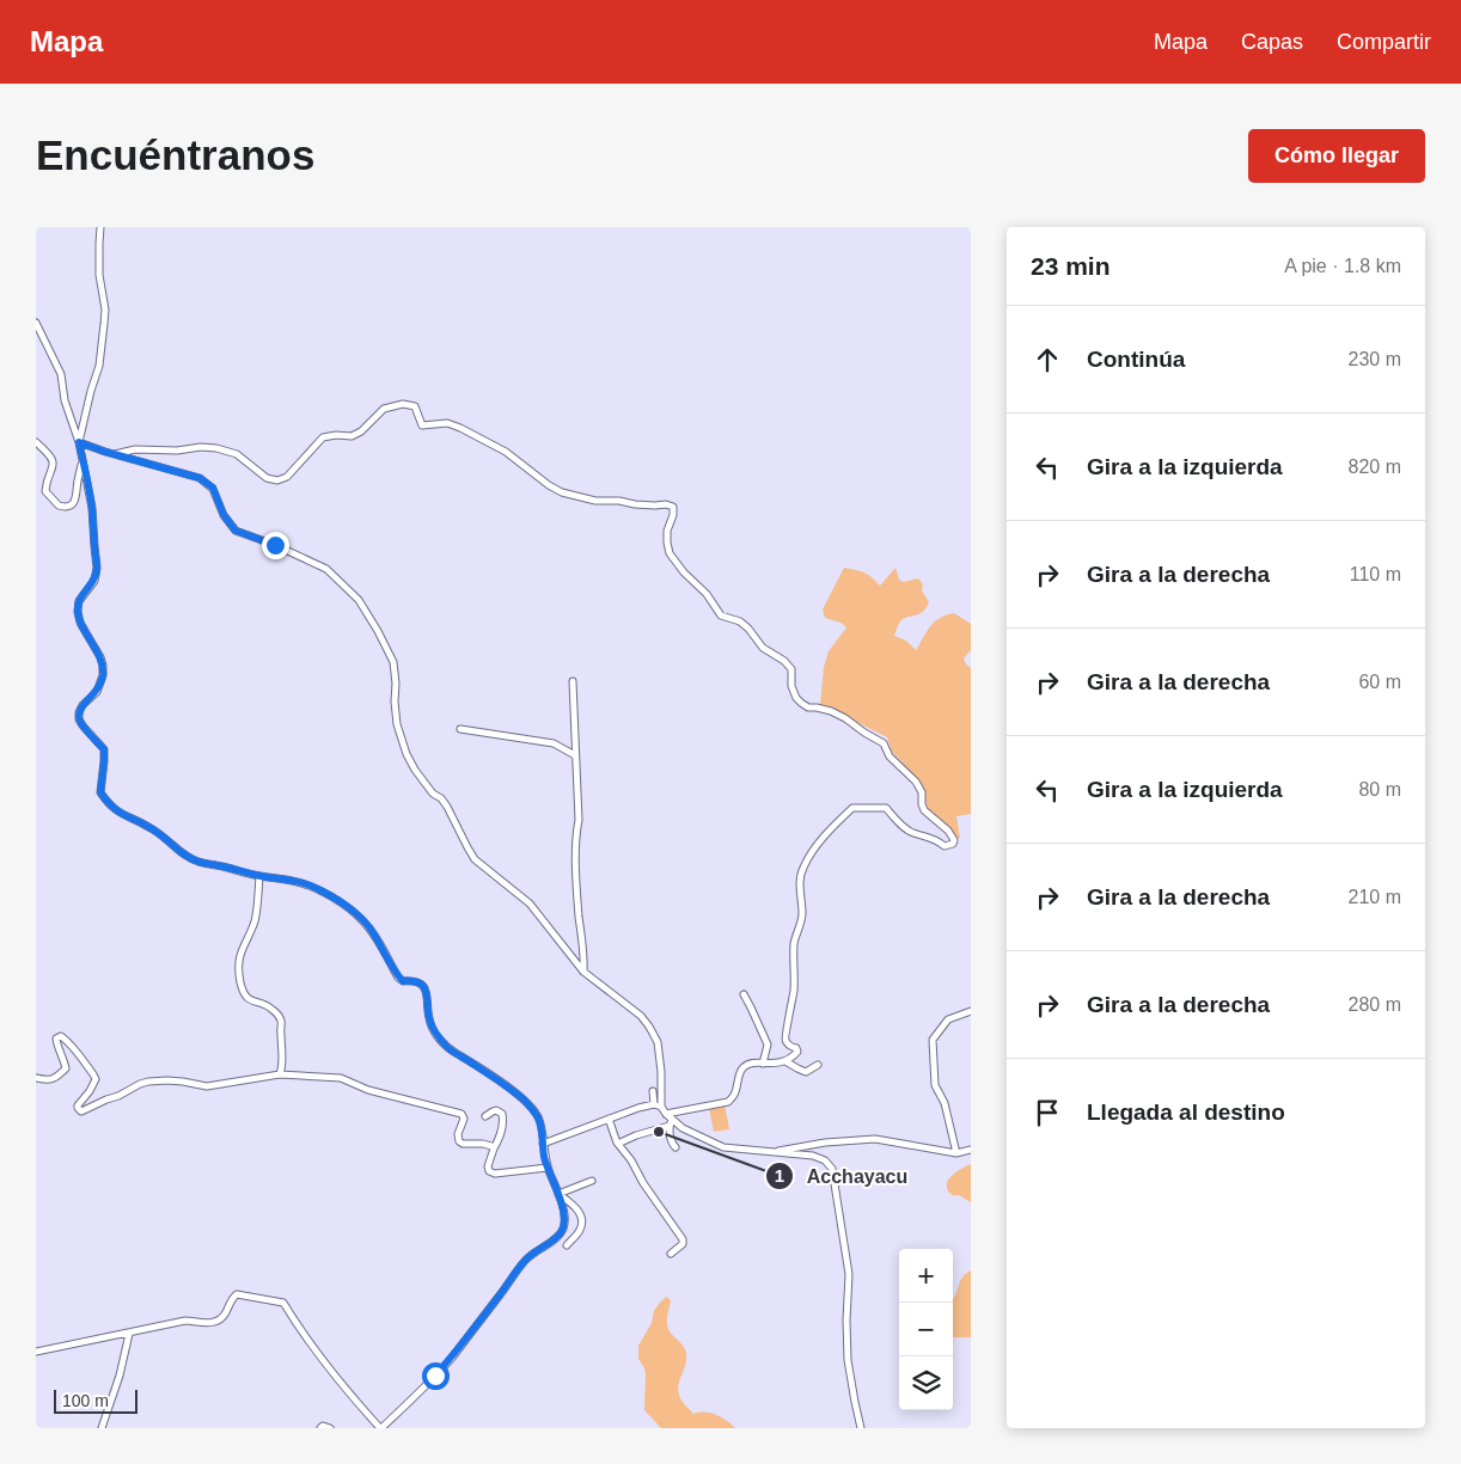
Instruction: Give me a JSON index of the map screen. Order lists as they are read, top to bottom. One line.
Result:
{"places":["Acchayacu"],"scale_bar":"100 m","page":{"header":"Mapa","nav":["Mapa","Capas","Compartir"],"buttons":"Cómo llegar","title":"Encuéntranos","heading":["23 min","A pie · 1.8 km"],"list":[["Continúa","230 m"],["Gira a la izquierda","820 m"],["Gira a la derecha","110 m"],["Gira a la derecha","60 m"],["Gira a la izquierda","80 m"],["Gira a la derecha","210 m"],["Gira a la derecha","280 m"],"Llegada al destino"],"map_buttons":["+","−"],"scale":"100 m"}}
